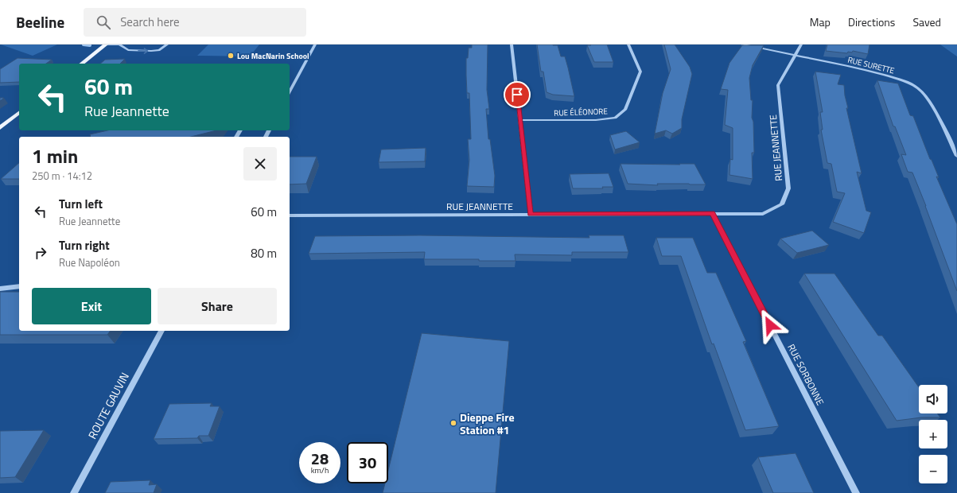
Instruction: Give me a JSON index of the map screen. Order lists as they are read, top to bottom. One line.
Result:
{"streets":{"street":["RUE SURETTE","RUE ÉLÉONORE","RUE JEANNETTE","RUE SORBONNE","ROUTE GAUVIN"]},"crossings":[["RUE SURETTE","RUE JEANNETTE"],["RUE JEANNETTE","RUE SORBONNE"]],"places":["Lou MacNarin School","Dieppe Fire Station #1"],"page":{"header":"Beeline","search":"Search here","nav":["Map","Directions","Saved"],"turn":["60 m","Rue Jeannette"],"heading":["1 min","250 m · 14:12"],"list":[{"name":"Turn left","note":"Rue Jeannette","value":"60 m"},{"name":"Turn right","note":"Rue Napoléon","value":"80 m"}],"buttons":["Exit","Share"],"map_buttons":["+","−"],"speed":"28 km/h","limit":"30"}}
